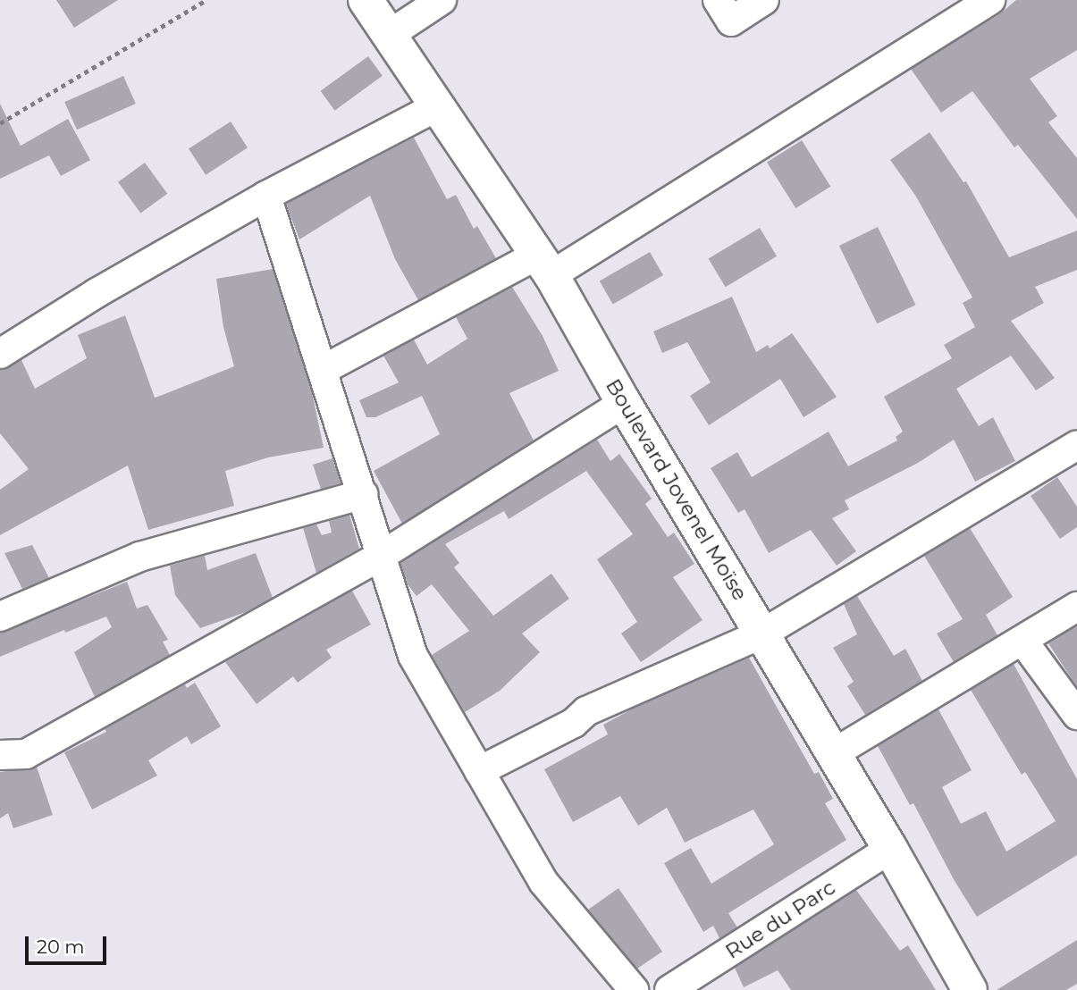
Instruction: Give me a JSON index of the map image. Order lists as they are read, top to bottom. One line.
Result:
{"streets":{"main road":["Boulevard Jovenel Moïse"],"street":["Rue du Parc"]},"crossings":[["Boulevard Jovenel Moïse","Rue du Parc"]],"scale_bar":"20 m"}
